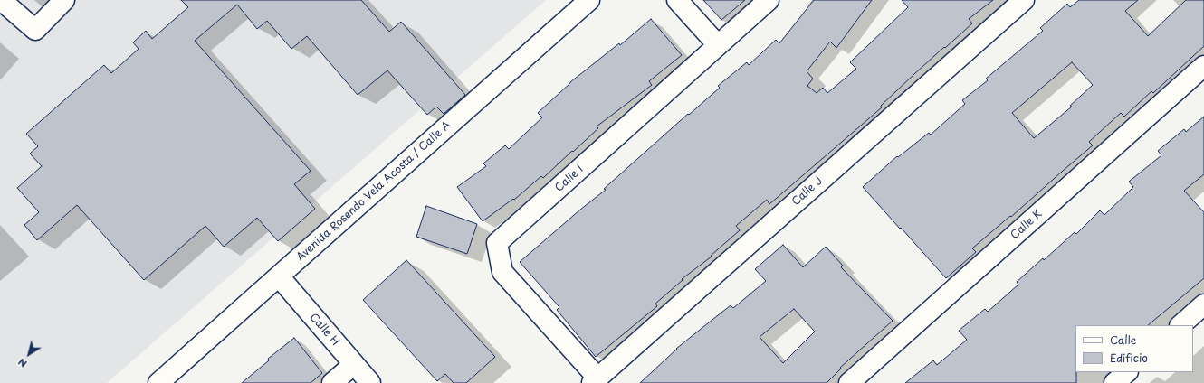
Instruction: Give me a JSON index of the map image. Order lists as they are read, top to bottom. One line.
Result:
{"streets":{"street":["Calle I","Avenida Rosendo Vela Acosta / Calle A","Calle J","Calle K","Calle H"]},"crossings":[["Calle I","Calle J"],["Avenida Rosendo Vela Acosta / Calle A","Calle H"]],"legend":["Calle","Edificio"],"north":"bottom left"}
